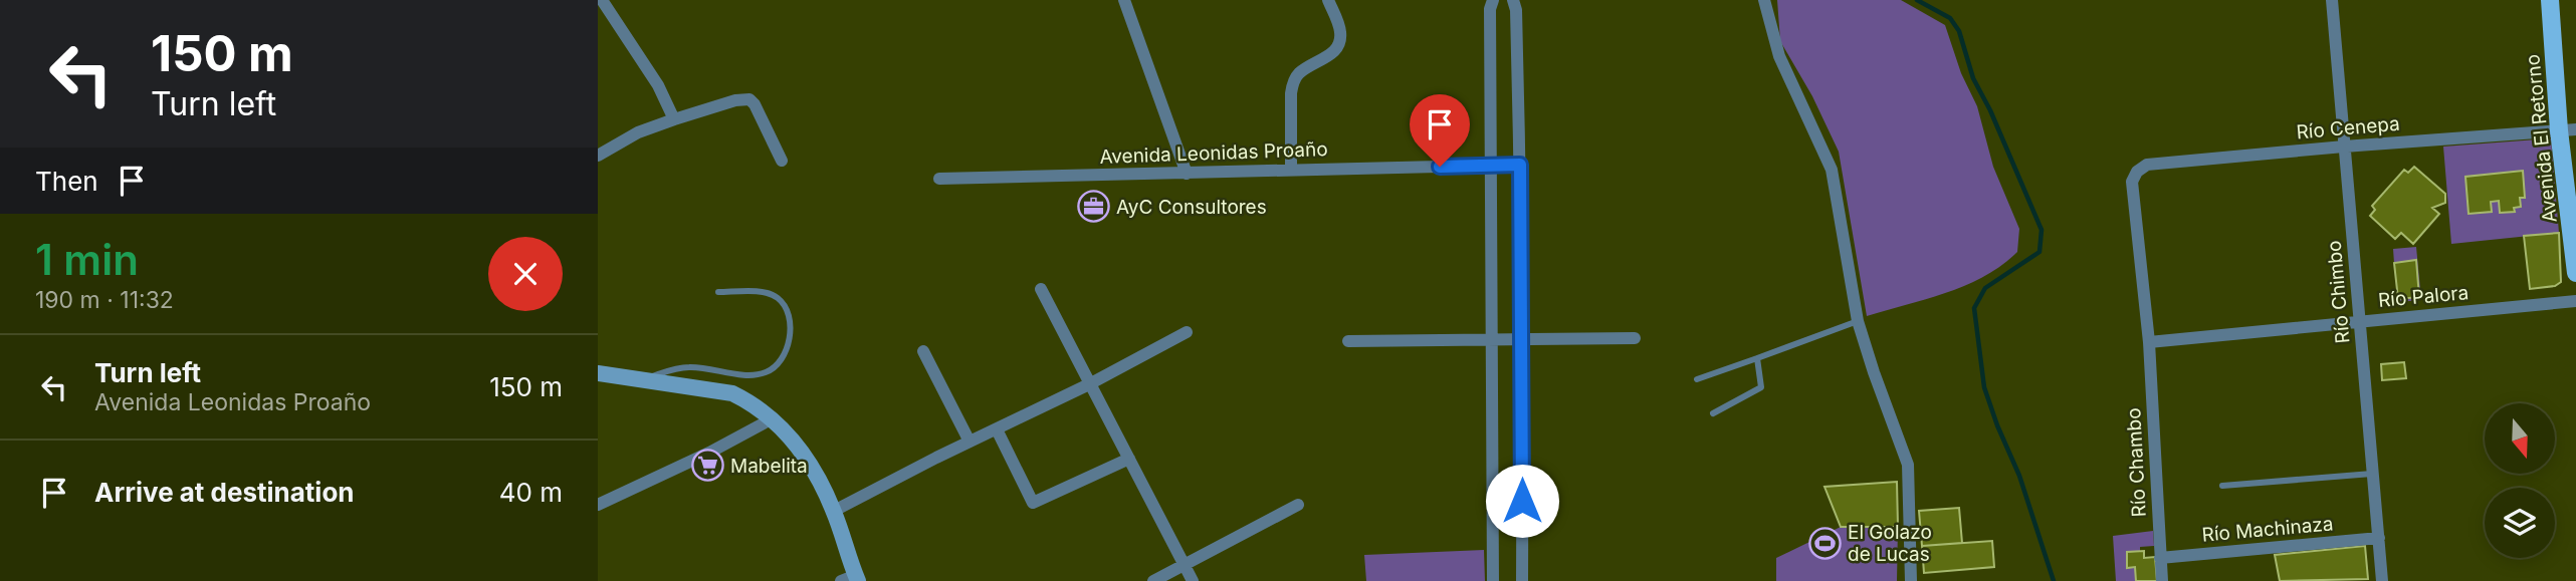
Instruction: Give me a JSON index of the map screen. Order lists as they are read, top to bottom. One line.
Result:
{"streets":{"main road":["Avenida El Retorno"],"street":["Río Cenepa","Avenida Leonidas Proaño","Río Chimbo","Río Palora","Río Chambo","Río Machinaza"]},"crossings":[["Río Cenepa","Avenida El Retorno"],["Río Cenepa","Río Chimbo"],["Río Cenepa","Río Chambo"],["Río Chimbo","Río Palora"],["Río Chimbo","Río Machinaza"],["Río Palora","Río Chambo"],["Río Chambo","Río Machinaza"]],"places":{"office":["AyC Consultores"],"supermarket":["Mabelita"],"sports":["El Golazo de Lucas"]},"north":"bottom","page":{"turn":["150 m","Turn left"],"then":"Then","heading":["1 min","190 m · 11:32"],"list":[{"name":"Turn left","note":"Avenida Leonidas Proaño","value":"150 m"},{"name":"Arrive at destination","value":"40 m"}]}}
